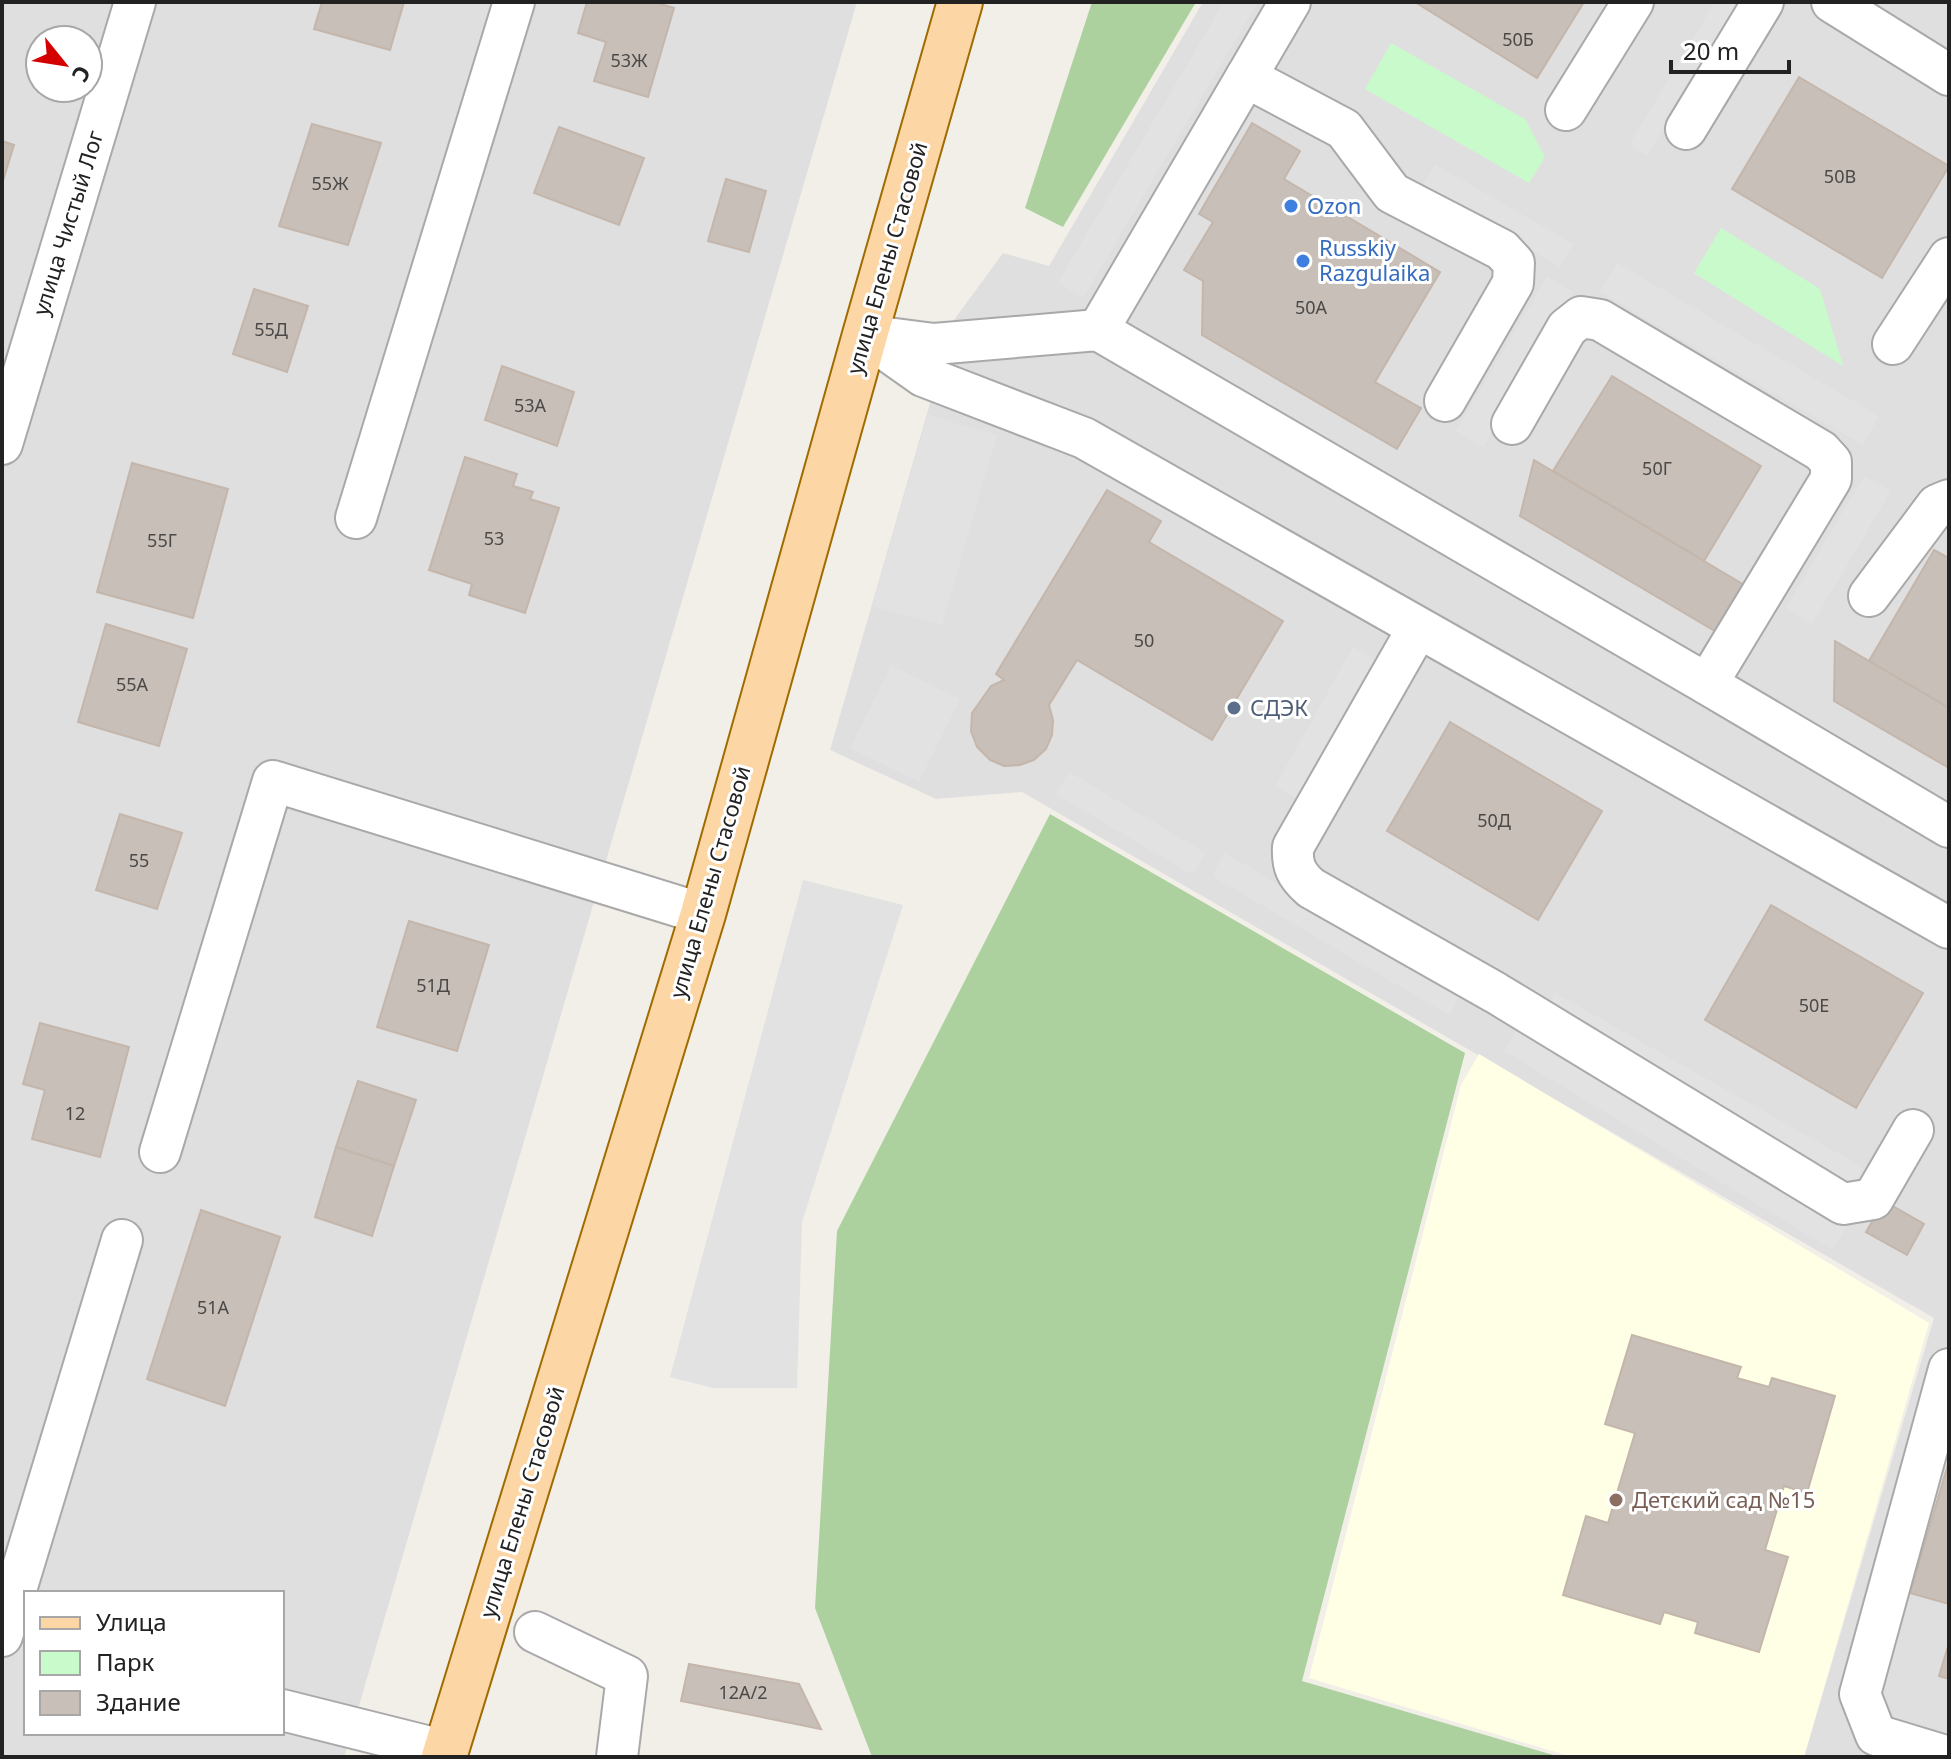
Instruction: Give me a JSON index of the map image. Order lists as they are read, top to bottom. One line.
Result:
{"streets":{"main road":["улица Елены Стасовой"],"street":["улица Чистый Лог"]},"places":["Ozon","Russkiy Razgulaika","СДЭК","Детский сад №15"],"house_numbers":["50Б","53Ж","50В","55Ж","50А","55Д","53А","50Г","53","55Г","50","55А","50Д","55","51Д","50Е","12","51А","12А/2"],"legend":["Улица","Парк","Здание"],"scale_bar":"20 m","north":"bottom right"}
